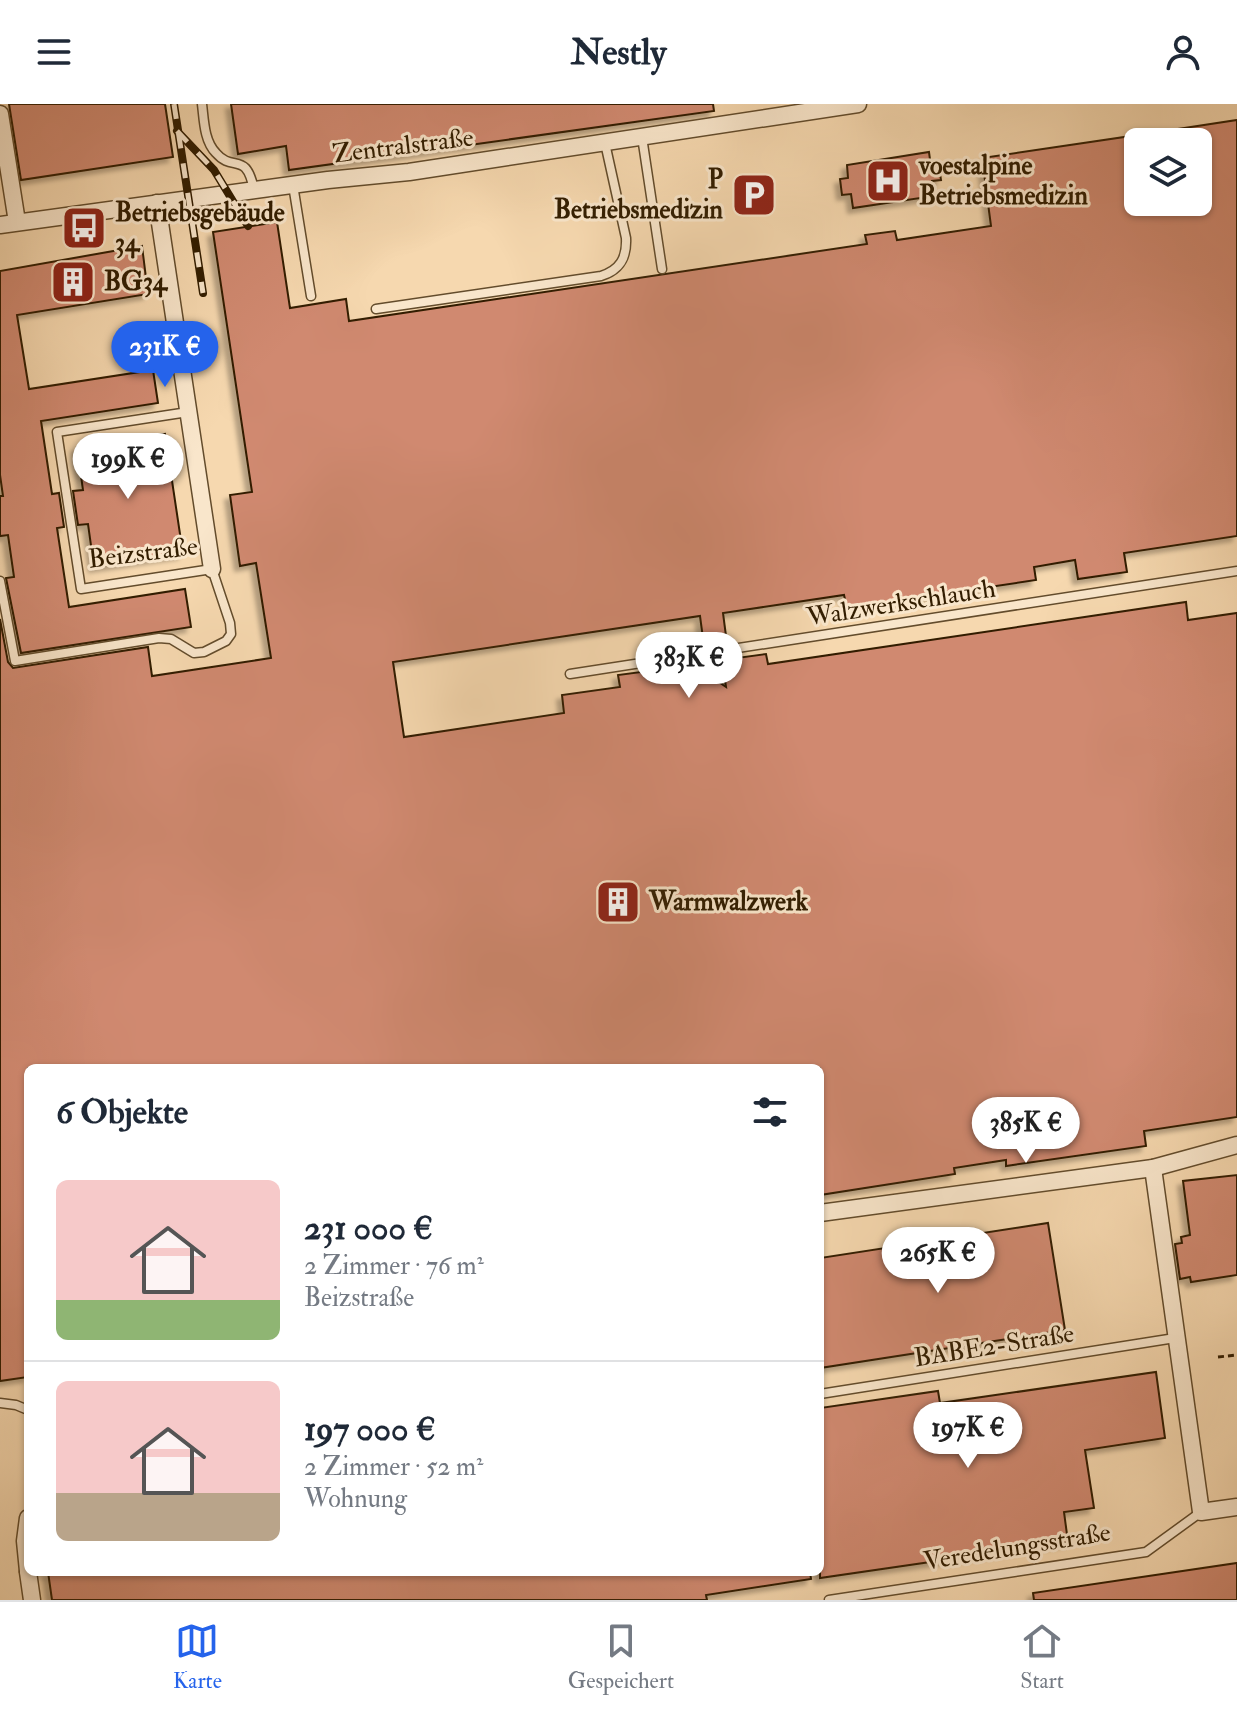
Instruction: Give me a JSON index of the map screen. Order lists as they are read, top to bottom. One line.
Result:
{"streets":{"street":["Zentralstraße","Beizstraße","Veredelungsstraße"],"lane":["Walzwerkschlauch","BABE2-Straße"]},"crossings":[["Zentralstraße","Beizstraße"]],"places":{"hospital":["voestalpine Betriebsmedizin"],"parking":["P Betriebsmedizin"],"bus stop":["Betriebsgebäude 34"],"building":["BG34","Warmwalzwerk"]},"page":{"header":"Nestly","price":["231K €","199K €","383K €","385K €","265K €","197K €"],"heading":"6 Objekte","list":[{"name":"231 000 €","note":"2 Zimmer · 76 m² · Beizstraße"},{"name":"197 000 €","note":"2 Zimmer · 52 m² · Wohnung"}],"tabs":["Karte","Gespeichert","Start"]}}
